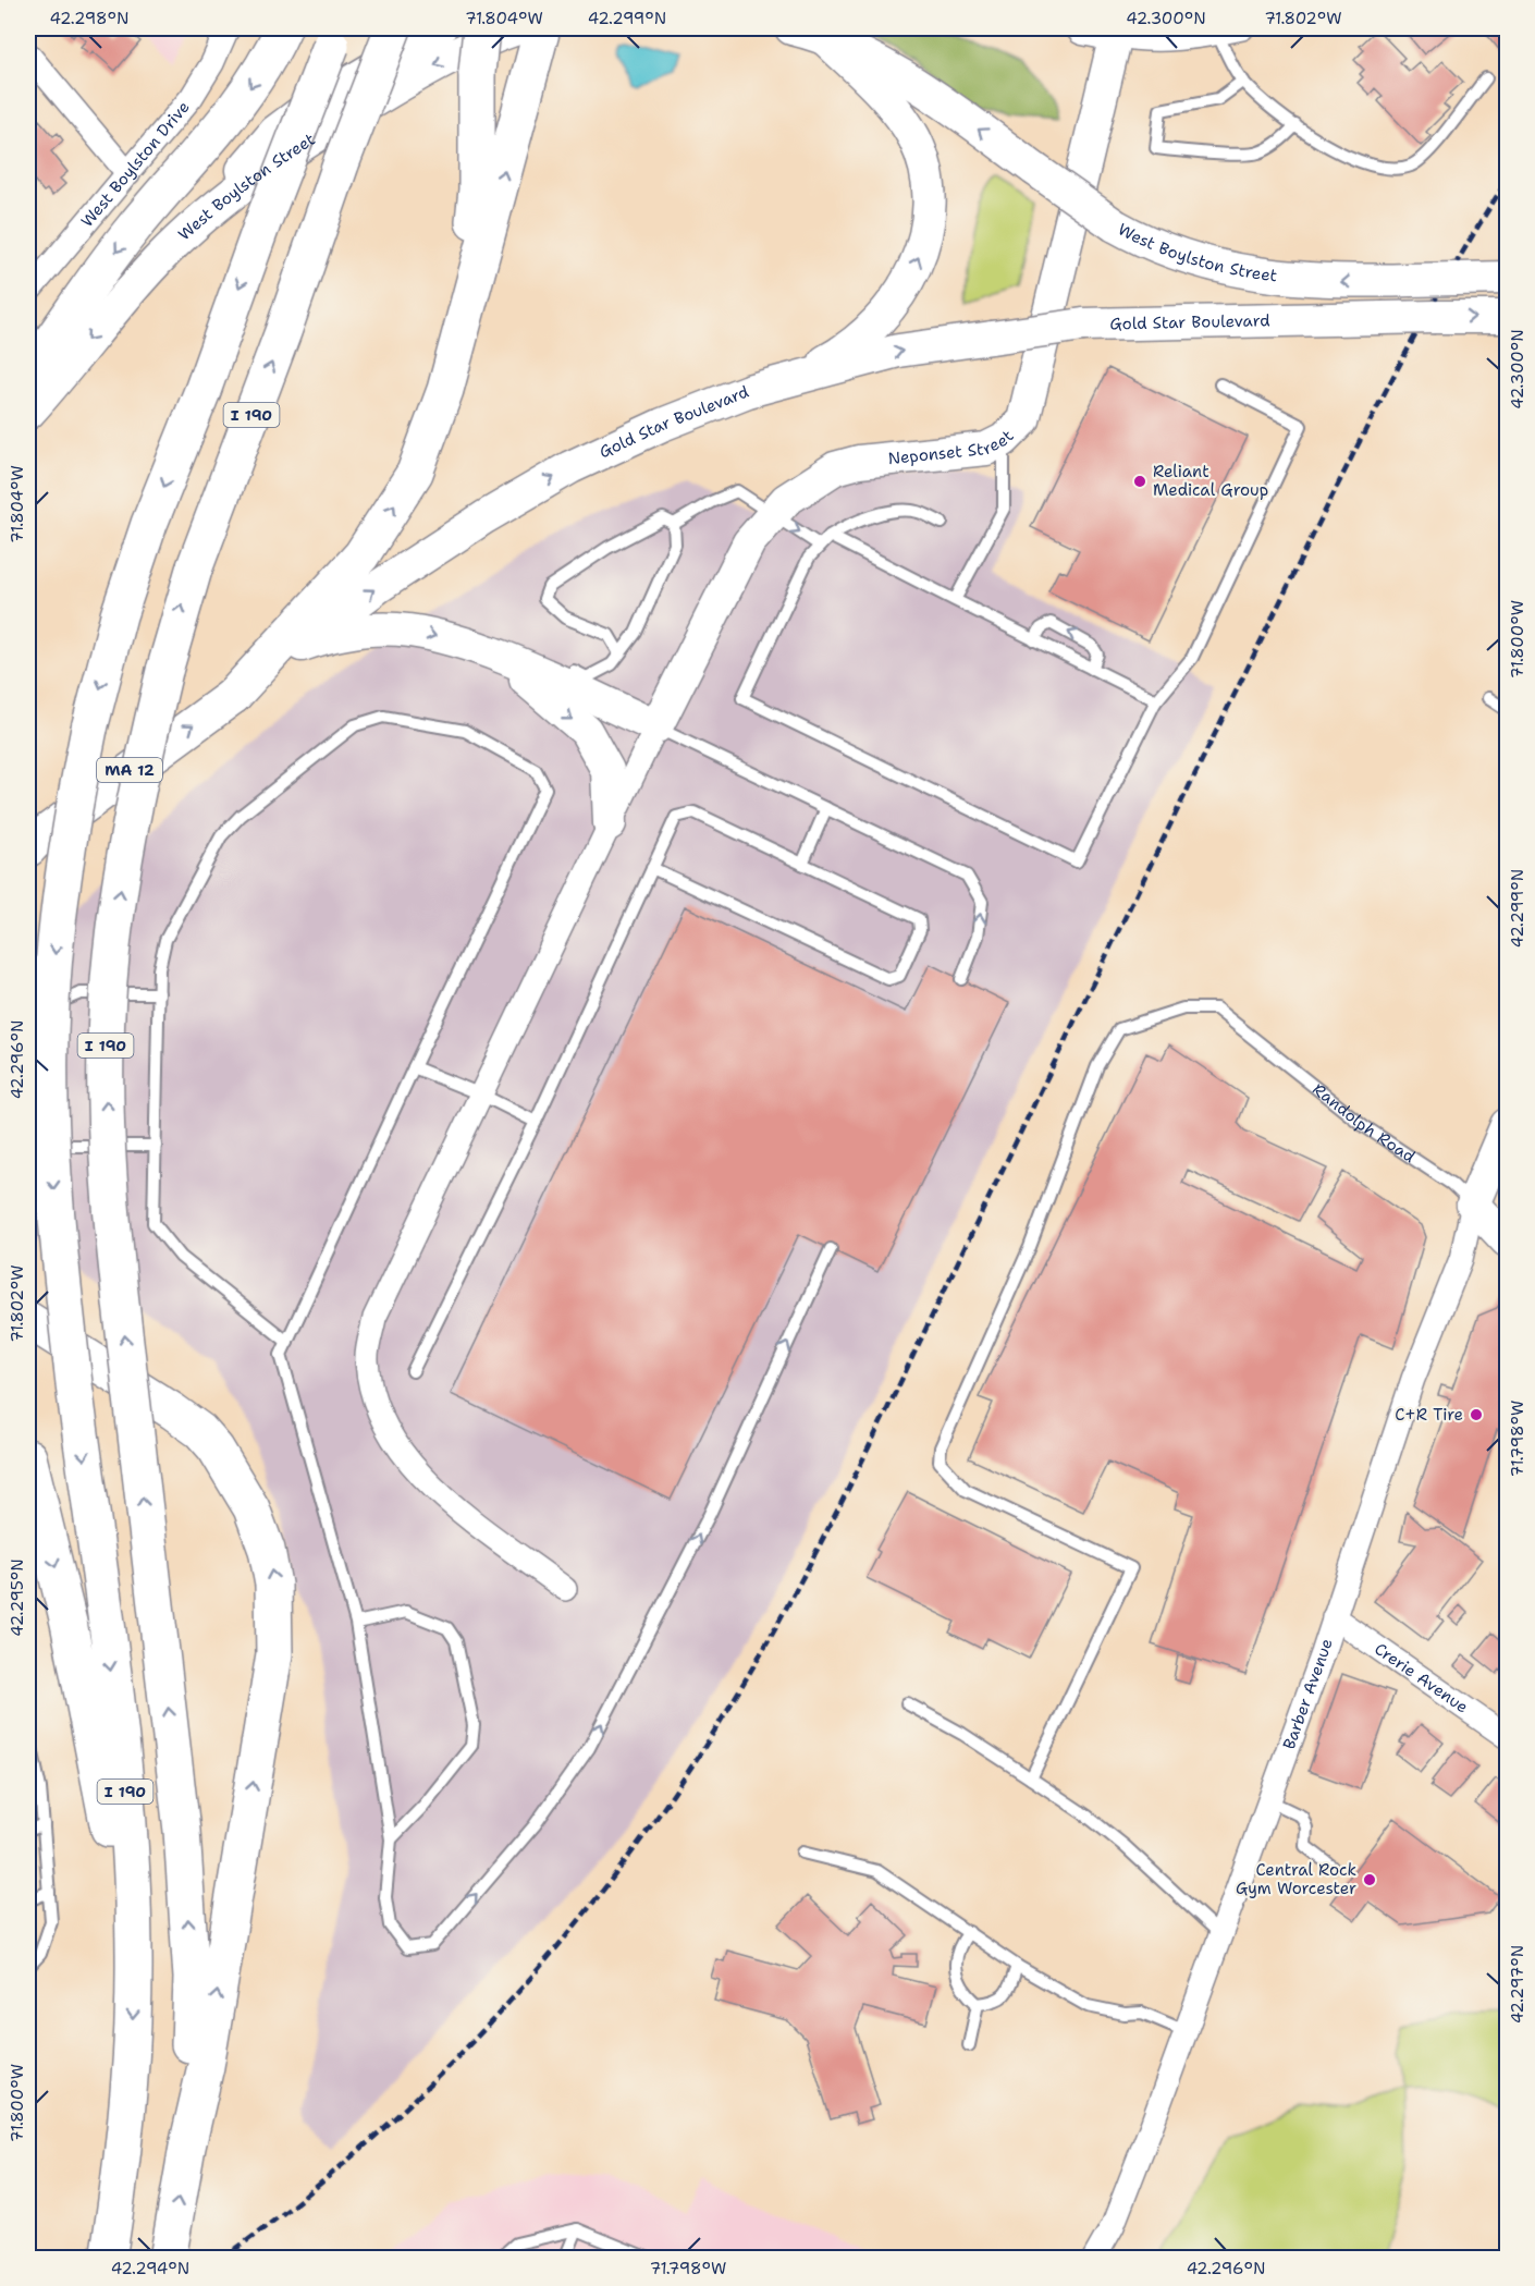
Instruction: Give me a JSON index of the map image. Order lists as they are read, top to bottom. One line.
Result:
{"streets":{"main road":["West Boylston Street","Gold Star Boulevard","I 190","Neponset Street","MA 12","Randolph Road","Barber Avenue"],"street":["West Boylston Drive","Crerie Avenue"]},"crossings":[["Randolph Road","Barber Avenue"],["Crerie Avenue","Barber Avenue"]],"one_way":["West Boylston Street","Gold Star Boulevard"],"places":["Reliant Medical Group","C+R Tire","Central Rock Gym Worcester"],"coordinates":["42.298°N","71.804°W","42.299°N","42.300°N","71.802°W","71.800°W","42.296°N","71.798°W","42.295°N","42.297°N","42.294°N"]}
